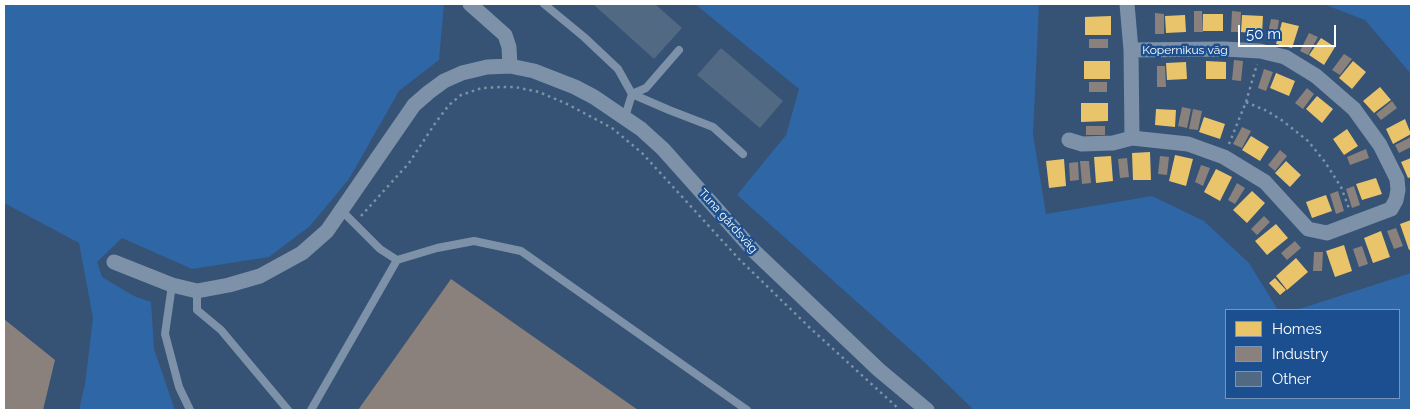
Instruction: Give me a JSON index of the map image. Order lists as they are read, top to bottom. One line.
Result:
{"streets":{"street":["Kopernikus väg","Tuna gårdsväg"]},"legend":["Homes","Industry","Other"],"scale_bar":"50 m"}
